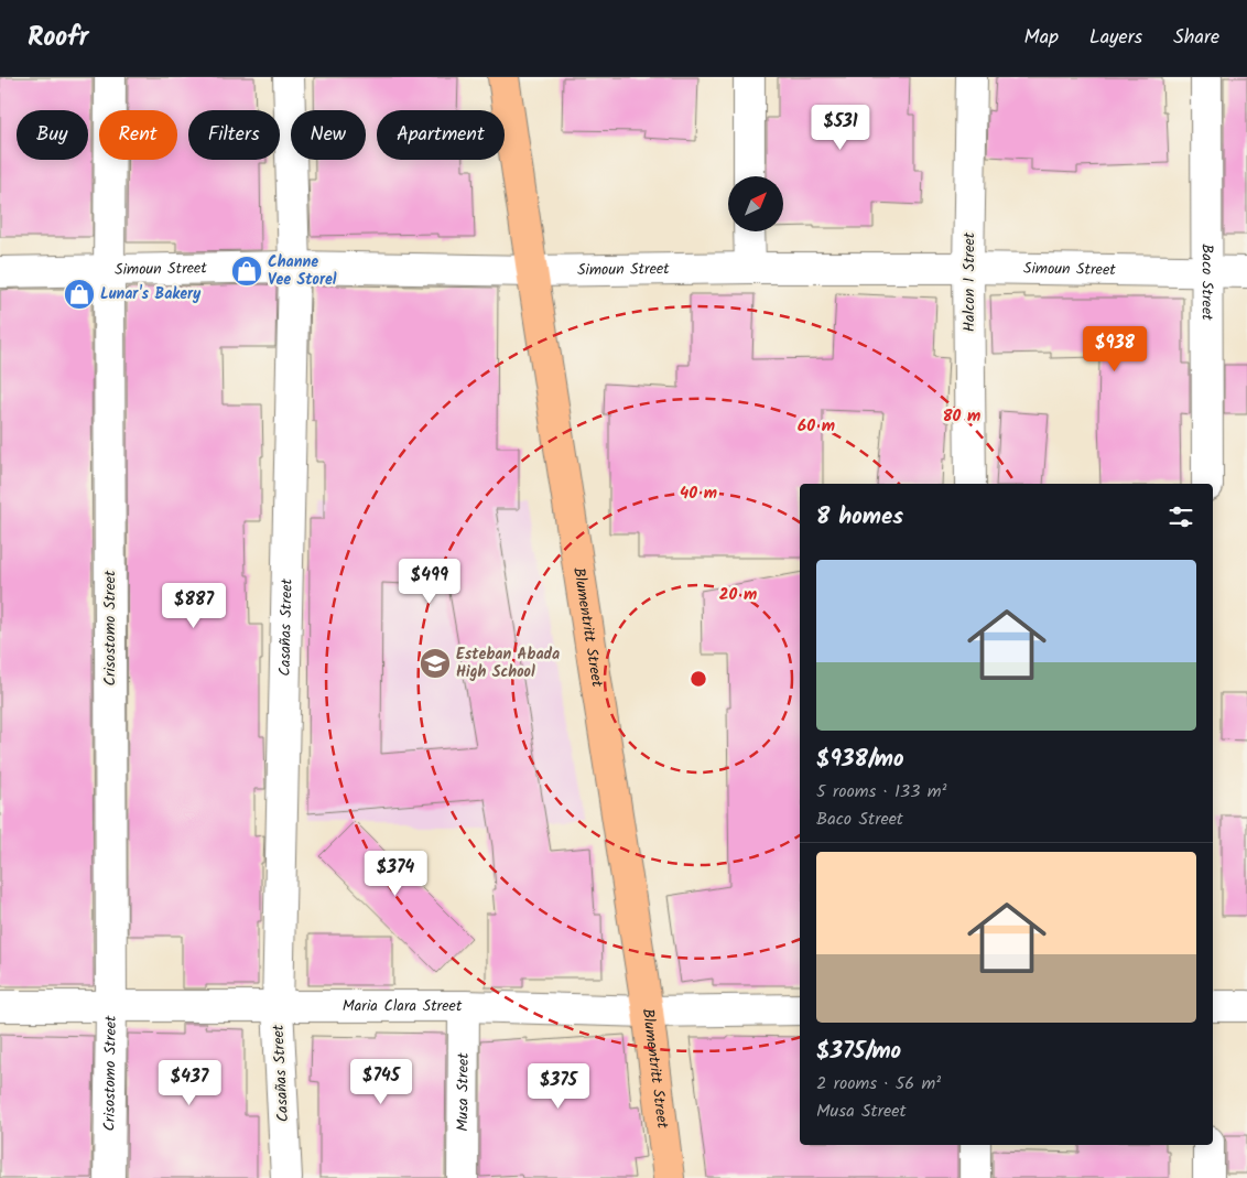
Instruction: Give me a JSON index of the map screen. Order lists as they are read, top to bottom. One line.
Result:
{"streets":{"main road":["Blumentritt Street"],"street":["Simoun Street","Halcon 1 Street","Baco Street","Crisostomo Street","Casañas Street","Maria Clara Street","Musa Street"]},"crossings":[["Simoun Street","Halcon 1 Street"],["Simoun Street","Baco Street"],["Simoun Street","Blumentritt Street"],["Simoun Street","Crisostomo Street"],["Simoun Street","Casañas Street"],["Blumentritt Street","Maria Clara Street"],["Crisostomo Street","Maria Clara Street"],["Casañas Street","Maria Clara Street"],["Maria Clara Street","Musa Street"]],"places":{"shop":["Channe Vee Storel","Lunar's Bakery"],"school or university":["Esteban Abada High School"]},"north":"top right","page":{"header":"Roofr","nav":["Map","Layers","Share"],"price":["$531","$938","$499","$887","$374","$745","$437","$375"],"chip":["Buy","Rent","Filters","New","Apartment"],"heading":"8 homes","list":[{"name":"$938/mo","note":"5 rooms · 133 m² · Baco Street"},{"name":"$375/mo","note":"2 rooms · 56 m² · Musa Street"}]},"rings":["80 m","60 m","40 m","20 m"]}
